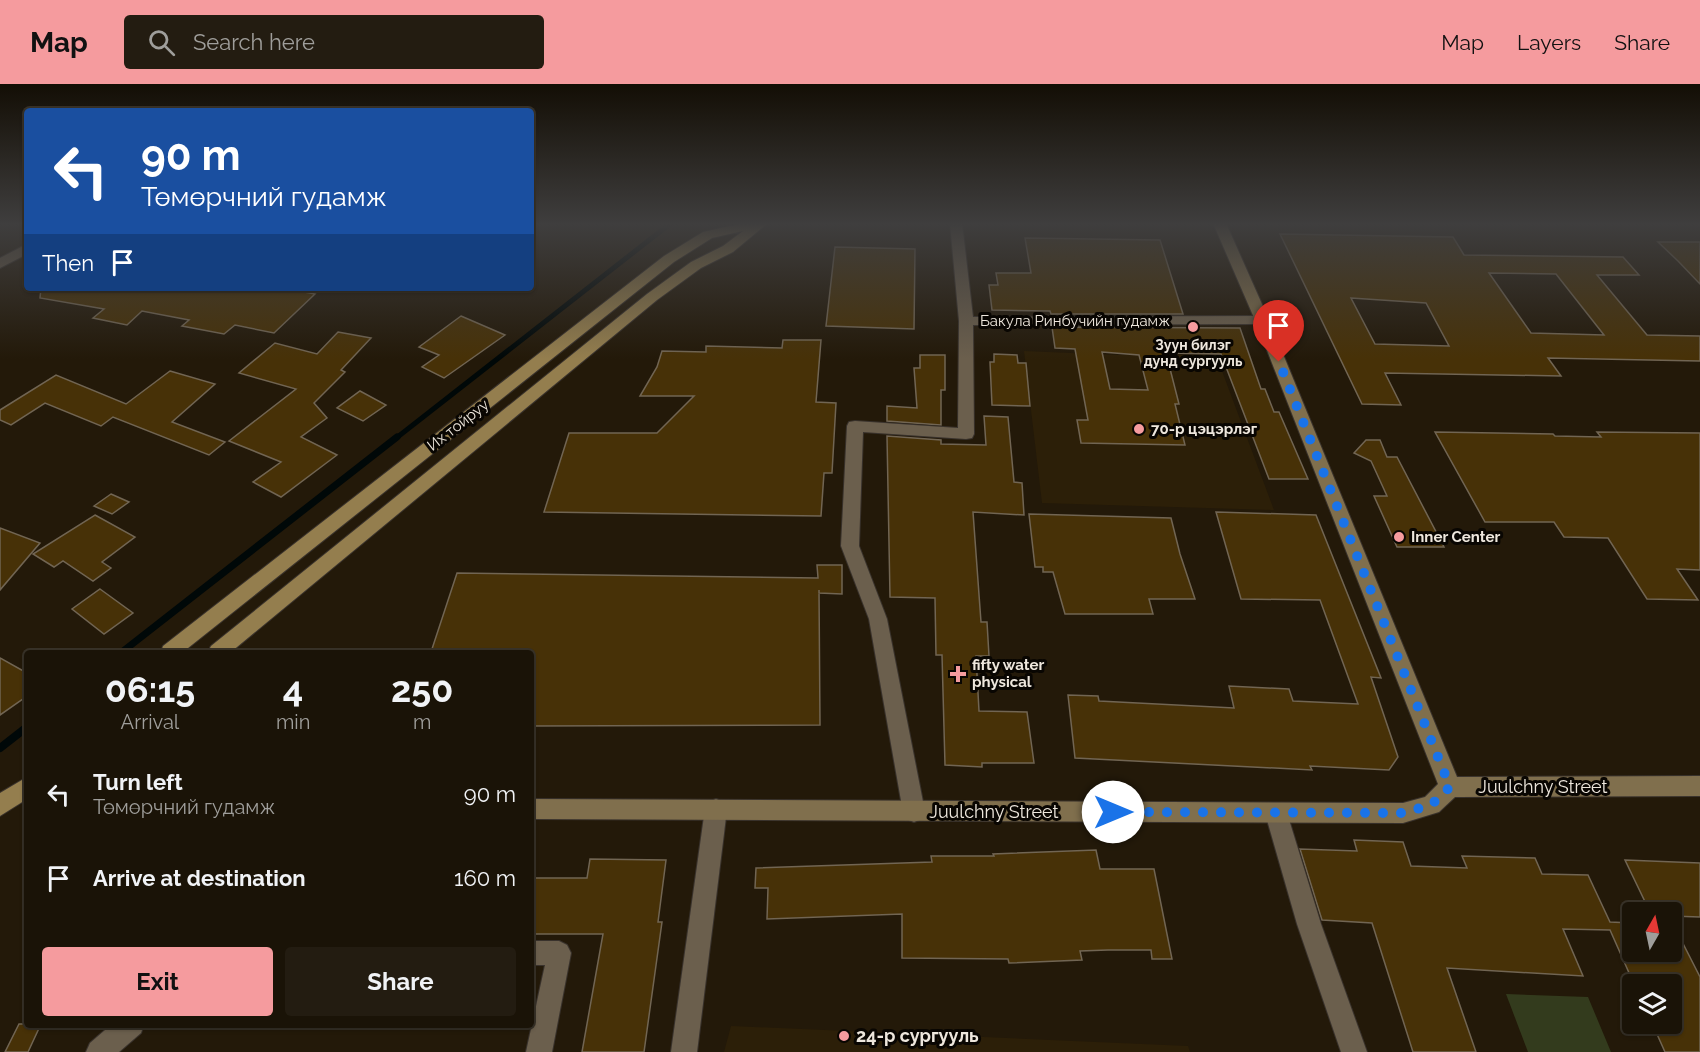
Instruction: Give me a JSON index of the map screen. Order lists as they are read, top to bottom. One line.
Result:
{"streets":{"main road":["Их тойруу","Juulchny Street"],"street":["Бакула Ринбучийн гудамж"]},"crossings":[["Бакула Ринбучийн гудамж","Juulchny Street"]],"places":{"other":["Зуун билэг дунд сургууль","70-р цэцэрлэг","Inner Center","24-р сургууль"],"health":["fifty water physical"]},"north":"top","page":{"header":"Map","search":"Search here","nav":["Map","Layers","Share"],"turn":["90 m","Төмөрчний гудамж"],"then":"Then","eta":["06:15","Arrival","4","min","250","m"],"list":[{"name":"Turn left","note":"Төмөрчний гудамж","value":"90 m"},{"name":"Arrive at destination","value":"160 m"}],"buttons":["Exit","Share"]}}
